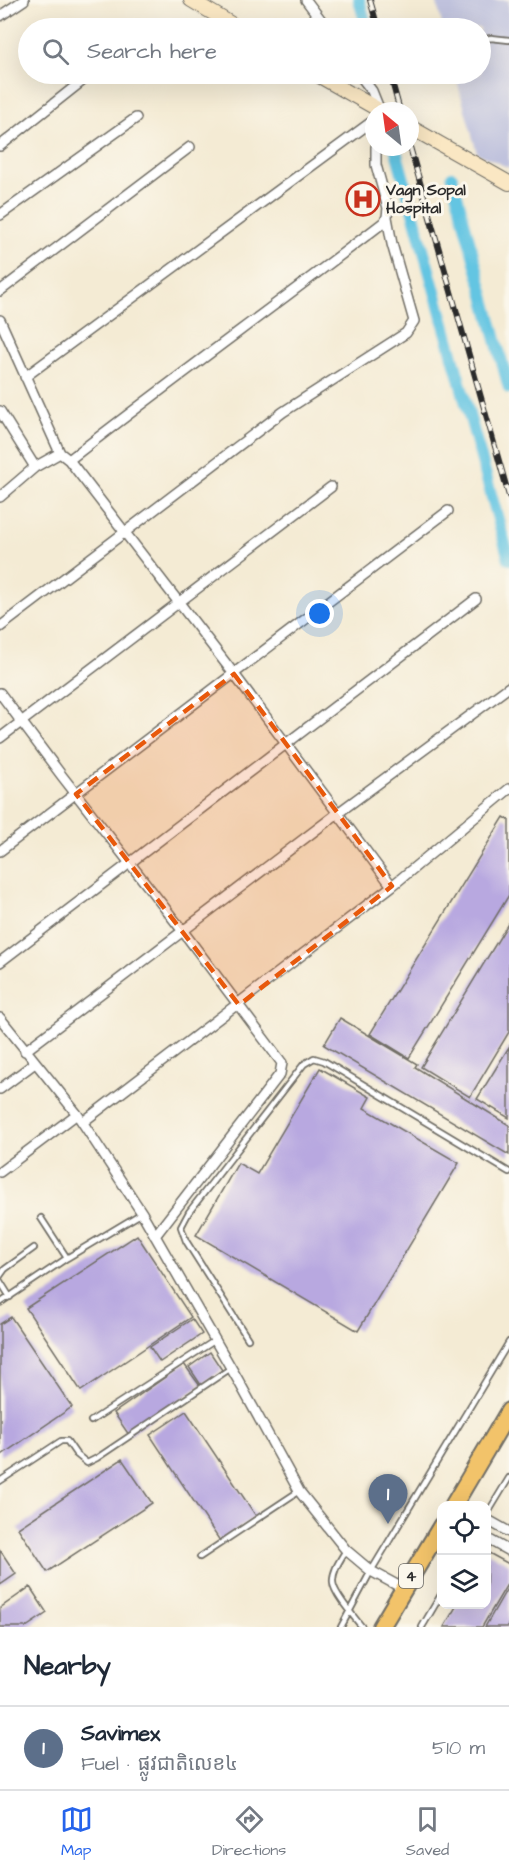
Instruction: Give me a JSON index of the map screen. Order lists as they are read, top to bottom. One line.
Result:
{"streets":{"highway":["4"]},"places":{"hospital":["Vagn Sopal Hospital"]},"north":"top left","page":{"search":"Search here","pins":"1","heading":"Nearby","list":[{"mark":"1","name":"Savimex","note":"Fuel · ផ្លូវជាតិលេខ៤","value":"510 m"}],"nav":["Map","Directions","Saved"]}}
